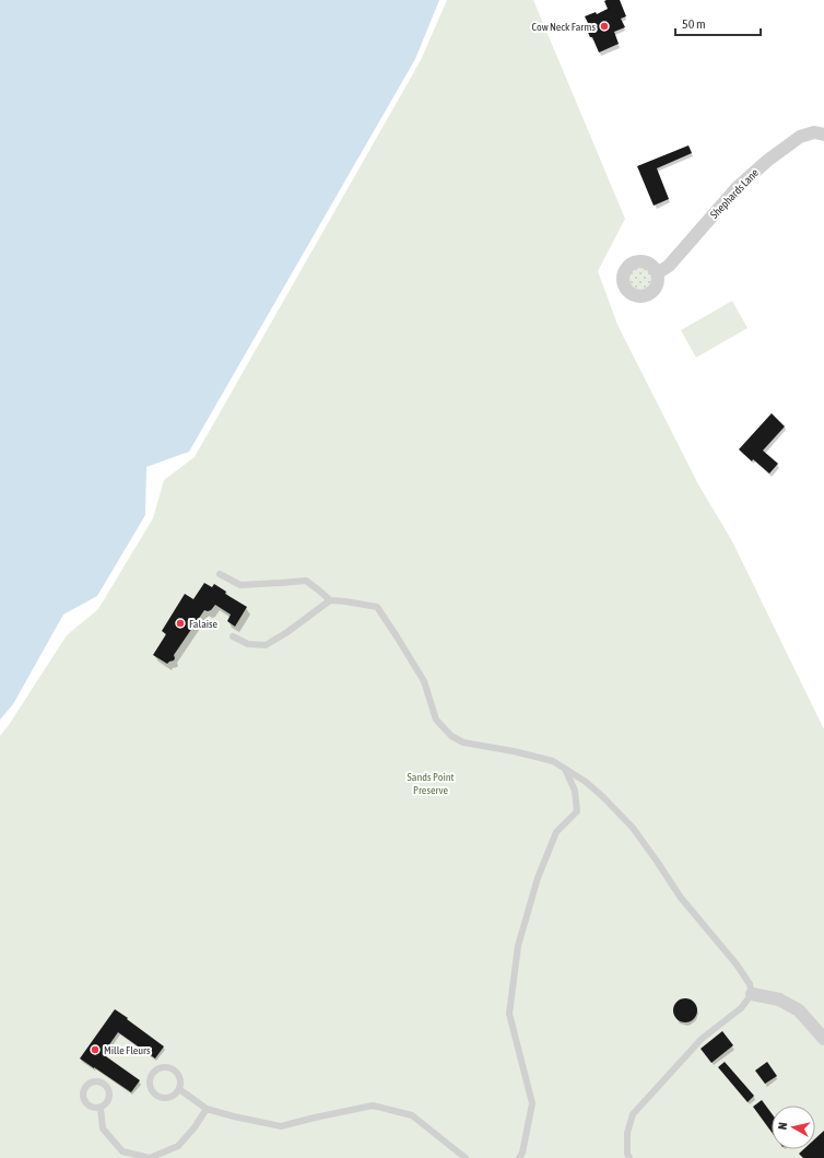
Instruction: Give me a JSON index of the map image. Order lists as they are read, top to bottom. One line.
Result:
{"streets":{"street":["Shephards Lane"]},"parks":["Sands Point Preserve"],"places":["Cow Neck Farms","Falaise","Mille Fleurs"],"scale_bar":"50 m","north":"left"}
